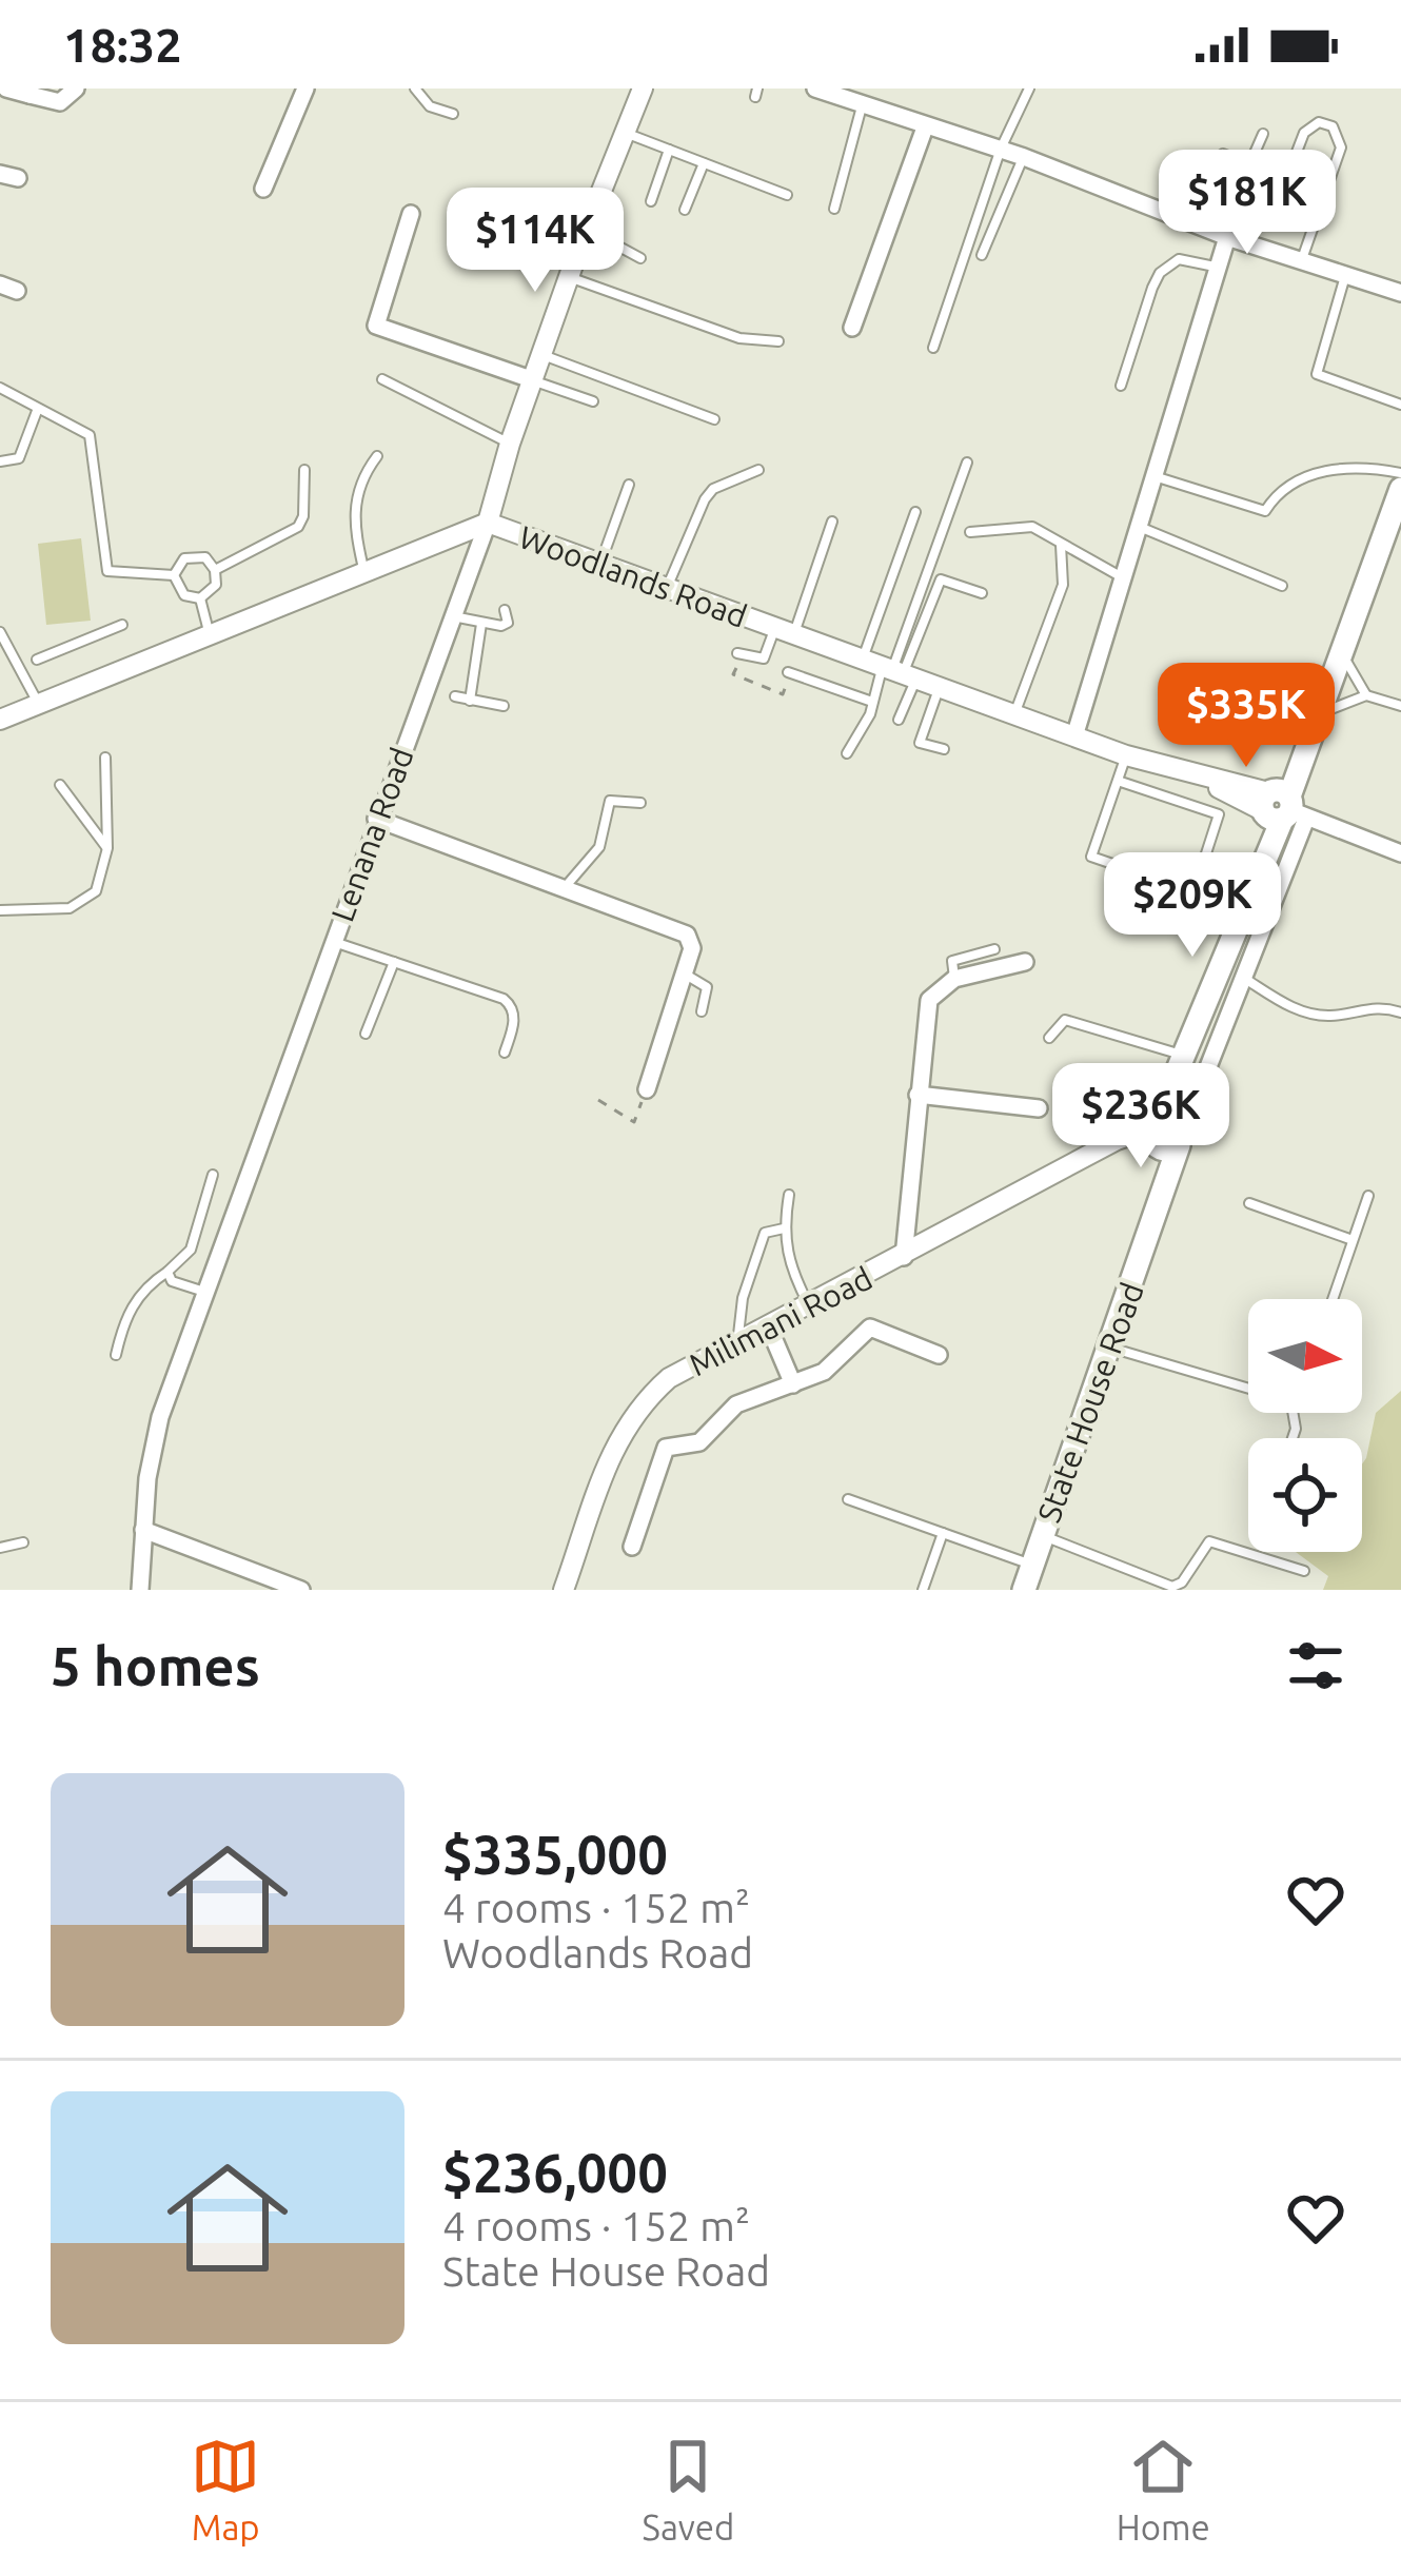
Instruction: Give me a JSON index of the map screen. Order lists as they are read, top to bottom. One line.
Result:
{"streets":{"main road":["State House Road"],"street":["Woodlands Road","Lenana Road","Milimani Road"]},"crossings":[["Woodlands Road","Lenana Road"],["Woodlands Road","State House Road"],["Milimani Road","State House Road"]],"north":"right","page":{"status":"18:32","price":["$181K","$114K","$335K","$209K","$236K"],"heading":"5 homes","list":[{"name":"$335,000","note":"4 rooms · 152 m² · Woodlands Road"},{"name":"$236,000","note":"4 rooms · 152 m² · State House Road"}],"tabs":["Map","Saved","Home"]}}
